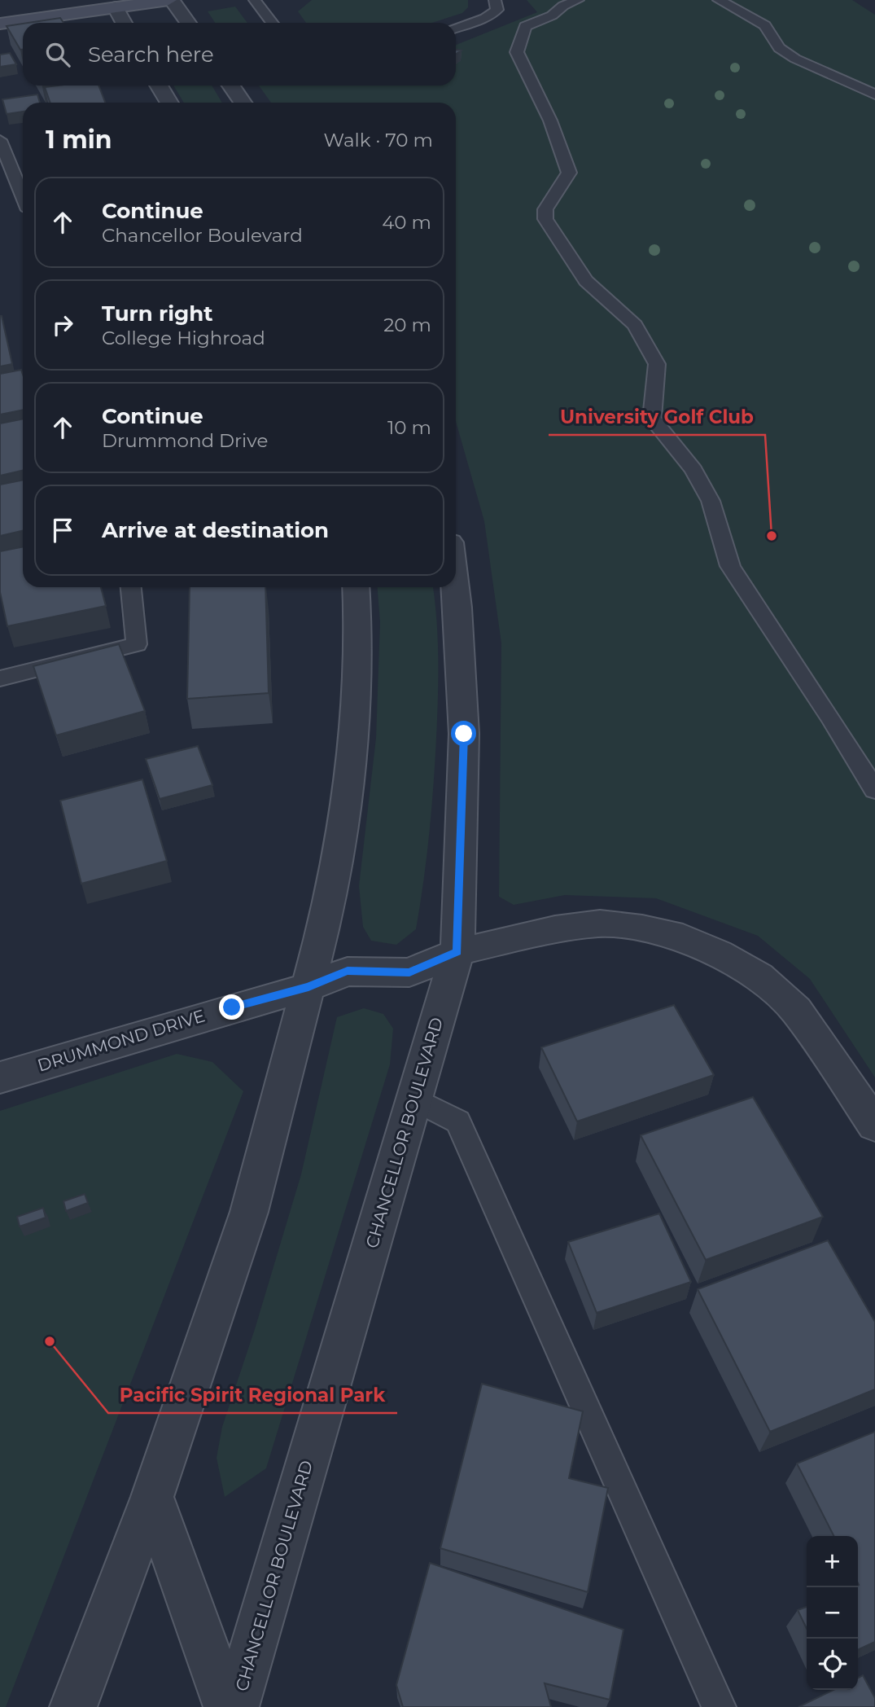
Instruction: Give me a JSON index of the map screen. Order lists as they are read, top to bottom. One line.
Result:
{"streets":{"street":["DRUMMOND DRIVE","CHANCELLOR BOULEVARD"]},"crossings":[["DRUMMOND DRIVE","CHANCELLOR BOULEVARD"]],"places":["University Golf Club","Pacific Spirit Regional Park"],"page":{"search":"Search here","heading":["1 min","Walk · 70 m"],"list":[["Continue","Chancellor Boulevard","40 m"],["Turn right","College Highroad","20 m"],["Continue","Drummond Drive","10 m"],"Arrive at destination"],"map_buttons":["+","−"]}}
